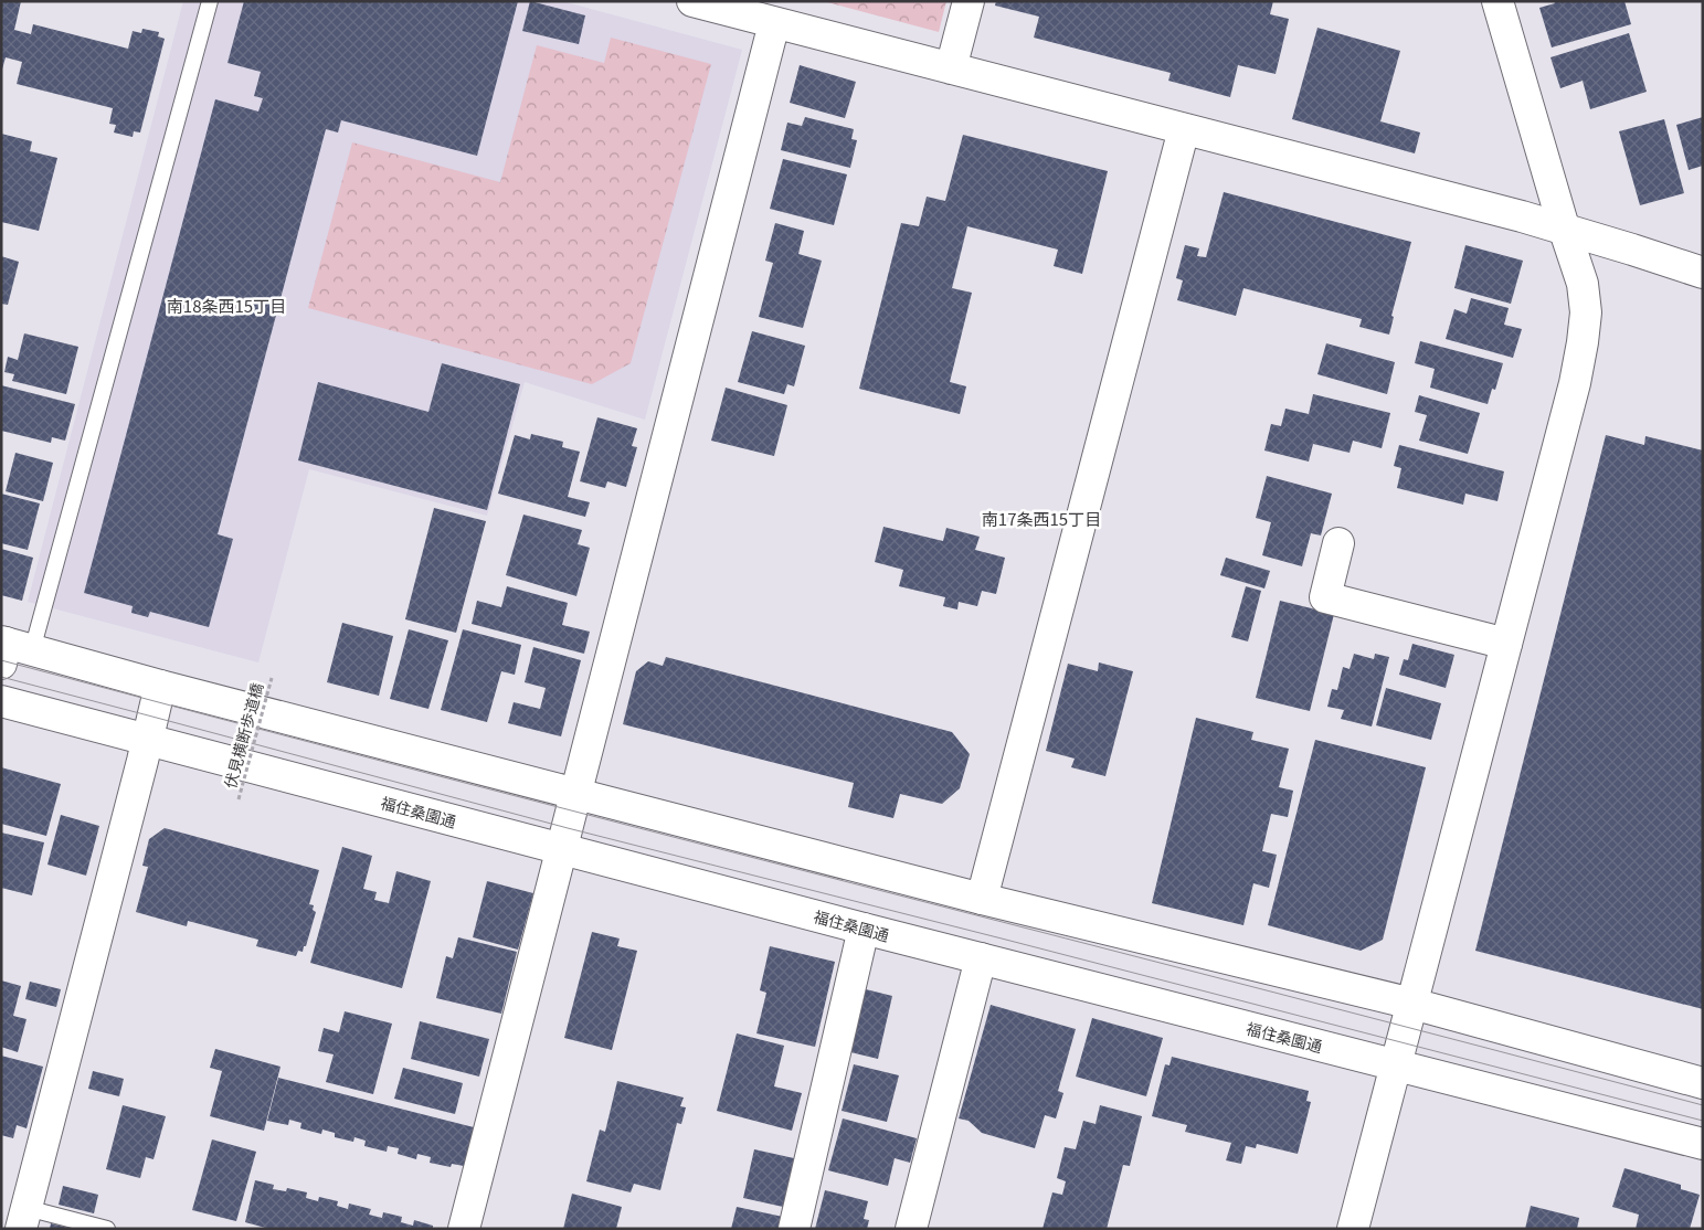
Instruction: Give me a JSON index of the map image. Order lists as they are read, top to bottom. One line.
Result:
{"streets":{"street":["福住桑園通"],"path":["伏見横断歩道橋"]},"districts":["南18条西15丁目","南17条西15丁目"]}
